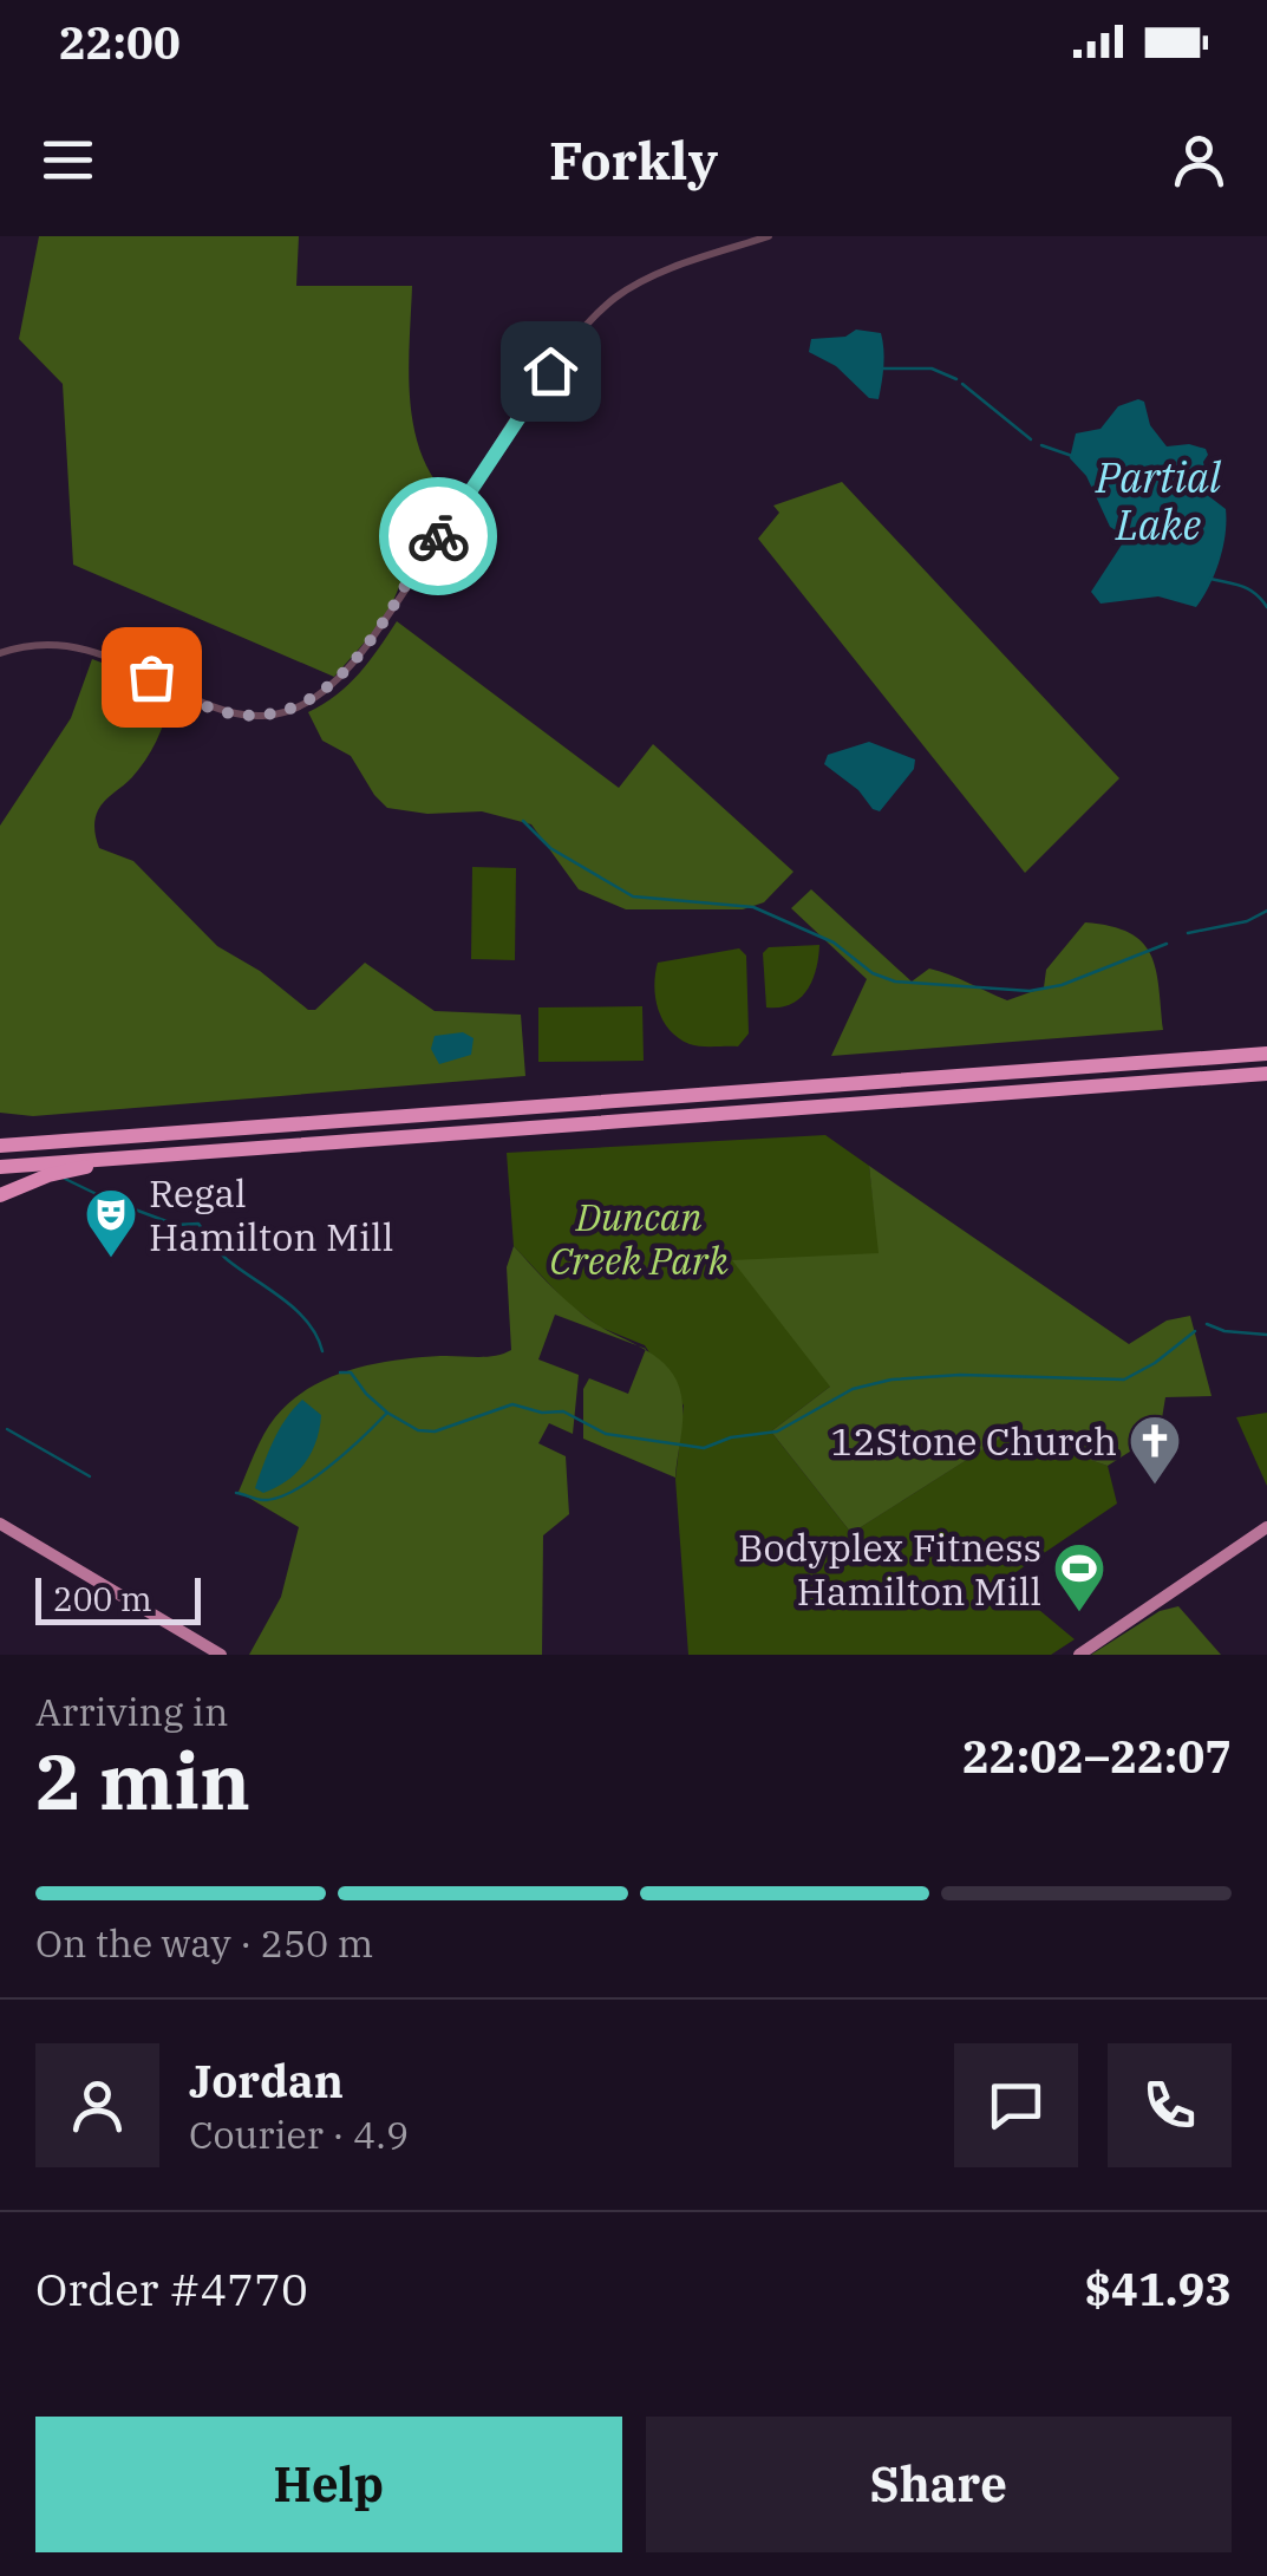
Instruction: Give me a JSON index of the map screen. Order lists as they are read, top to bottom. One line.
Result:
{"water":["Partial Lake"],"parks":["Duncan Creek Park"],"places":{"theatre":["Regal Hamilton Mill"],"church":["12Stone Church"],"sports":["Bodyplex Fitness Hamilton Mill"]},"scale_bar":"200 m","page":{"status":"22:00","header":"Forkly","scale":"200 m","heading":["2 min","Arriving in","22:02–22:07"],"panel":["Jordan","Courier · 4.9","Order #4770","$41.93"],"bar":"On the way · 250 m","buttons":["Help","Share"]}}
